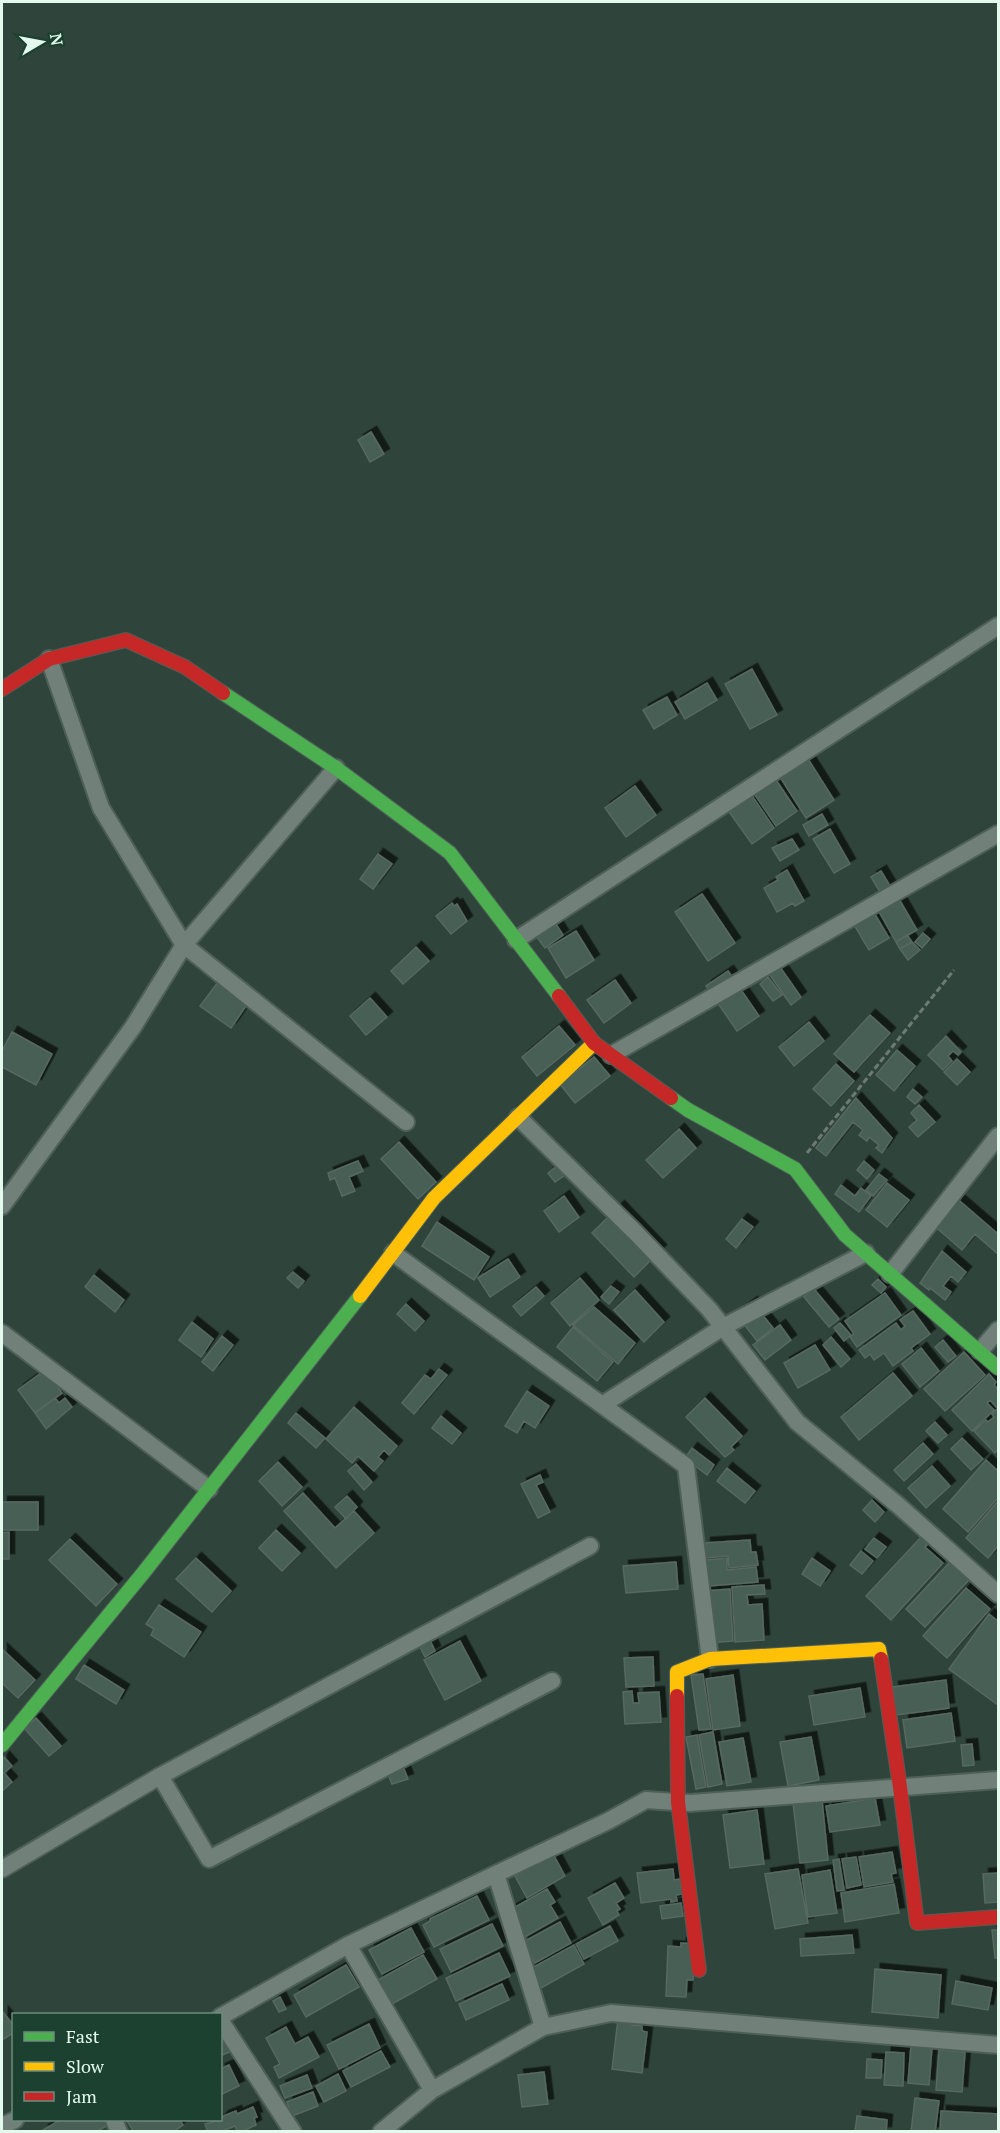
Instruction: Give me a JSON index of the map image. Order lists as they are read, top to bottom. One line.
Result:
{"legend":["Fast","Slow","Jam"],"north":"right"}
